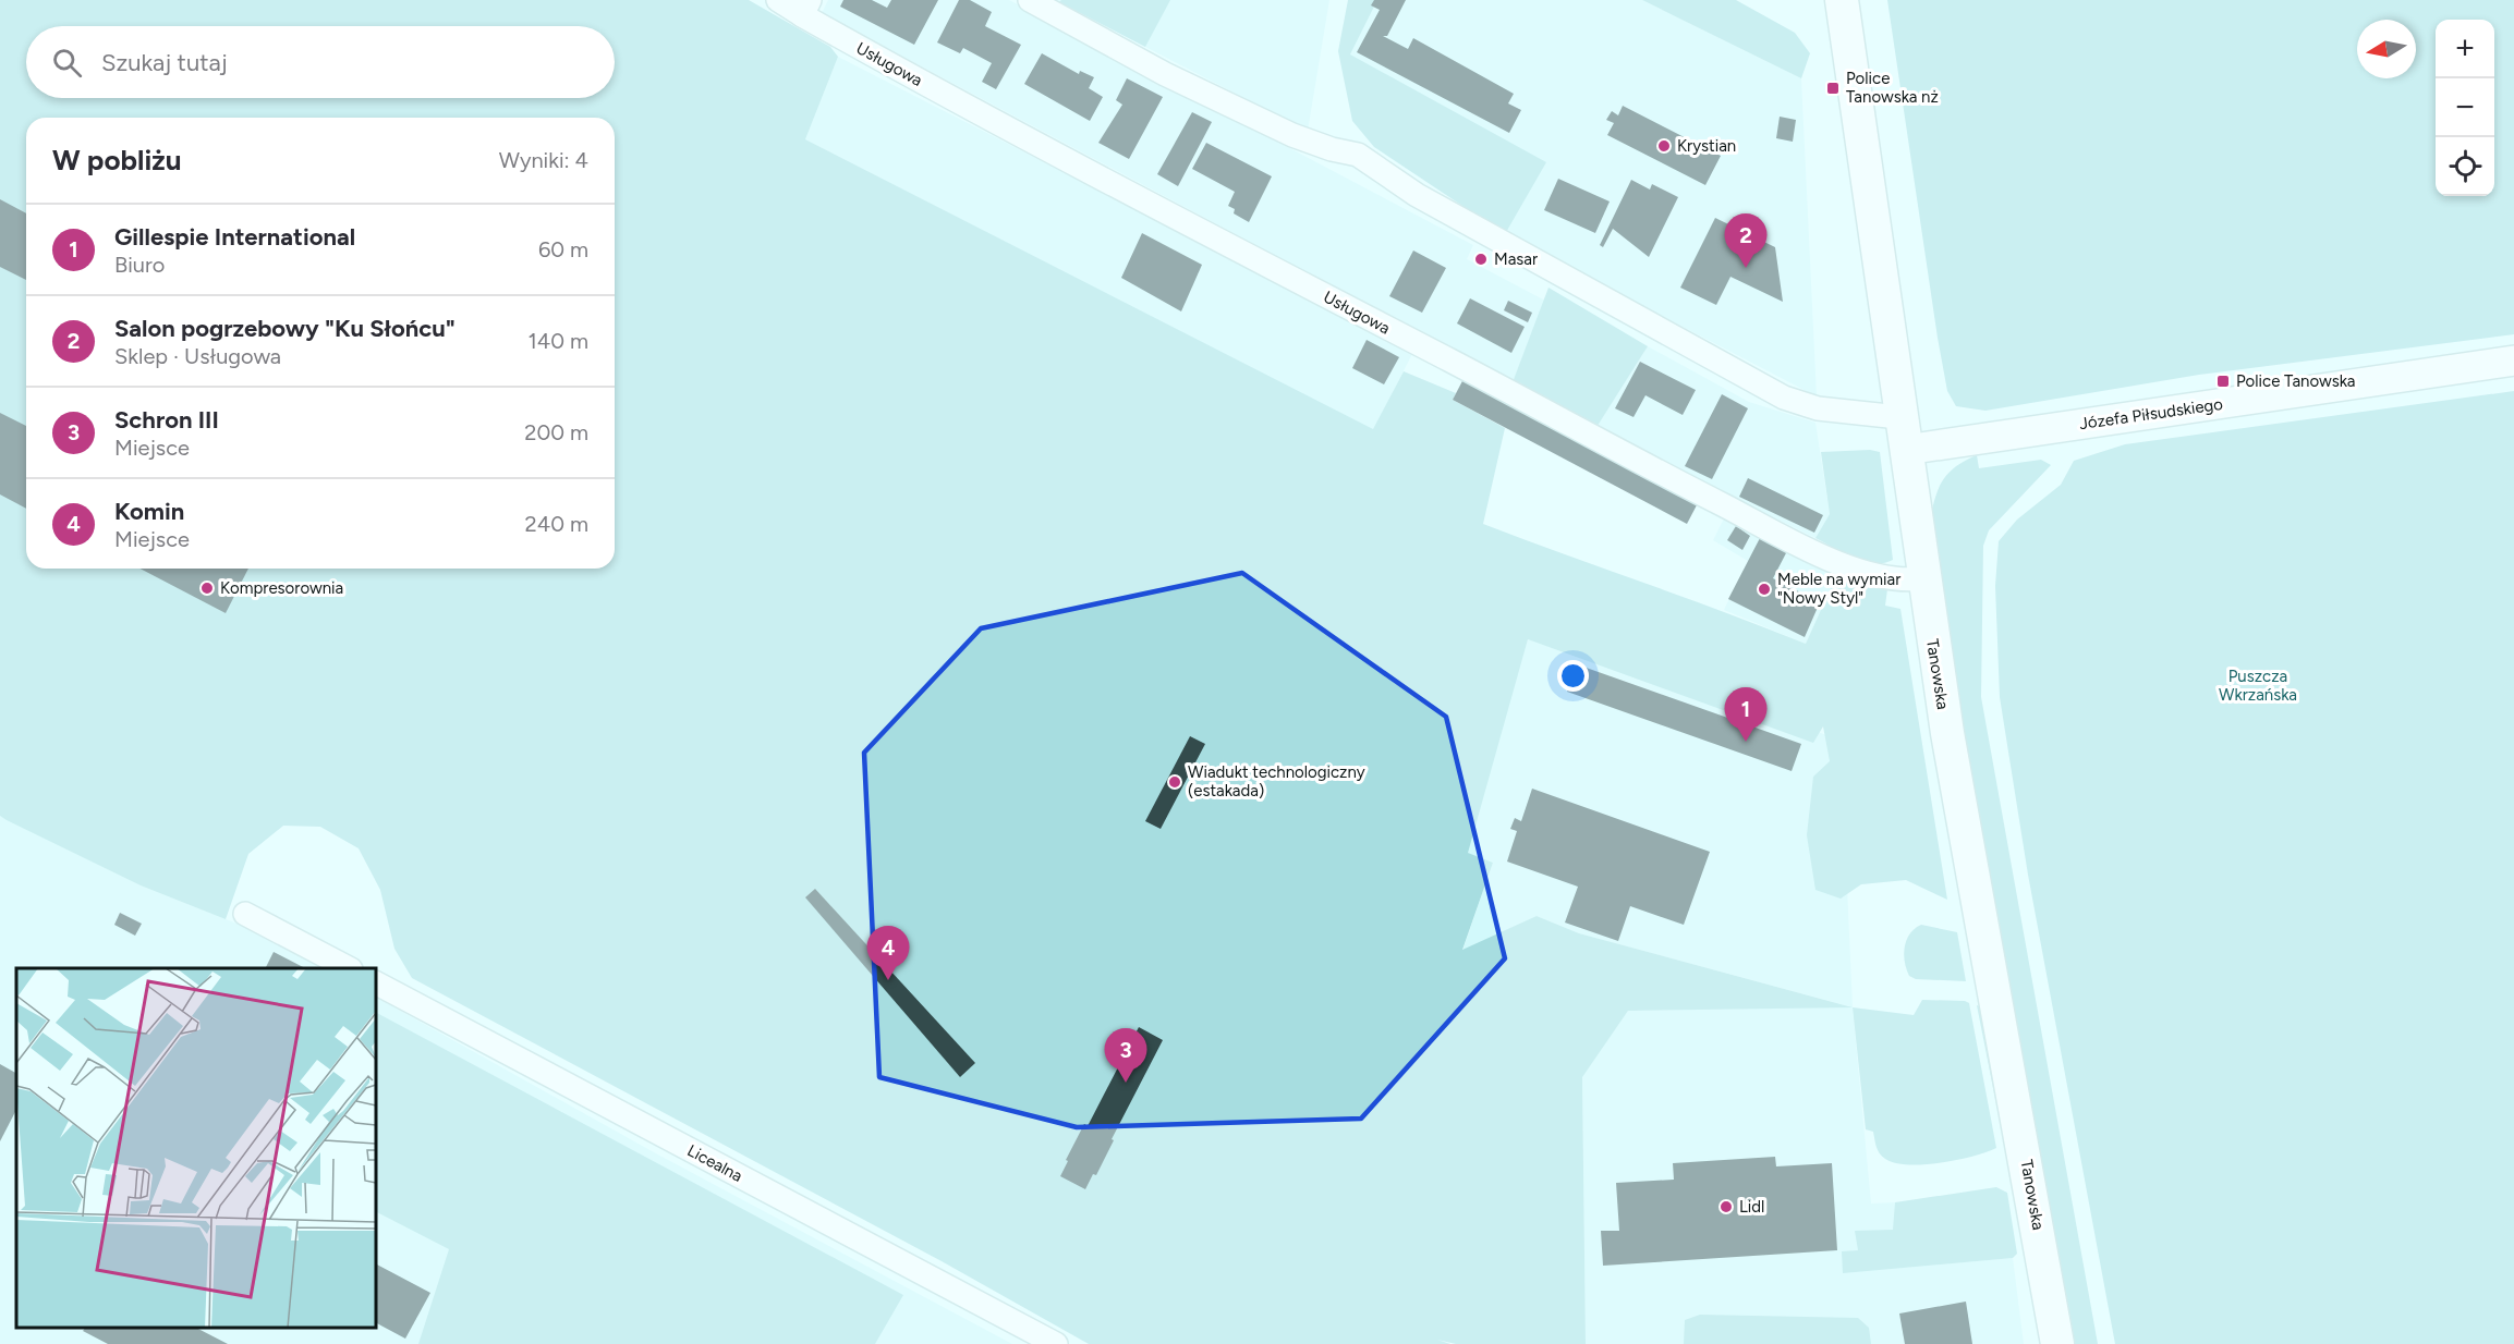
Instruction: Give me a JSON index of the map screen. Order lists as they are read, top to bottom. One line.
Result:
{"streets":{"main road":["Tanowska"],"street":["Usługowa","Józefa Piłsudskiego","Licealna"]},"crossings":[["Usługowa","Tanowska"],["Józefa Piłsudskiego","Tanowska"]],"parks":["Puszcza Wkrzańska"],"places":{"transit":["Police Tanowska nż","Police Tanowska"],"other":["Krystian","Masar","Kompresorownia","Meble na wymiar \"Nowy Styl\"","Wiadukt technologiczny (estakada)","Lidl"]},"north":"left","page":{"map_buttons":["+","−"],"search":"Szukaj tutaj","heading":["W pobliżu","Wyniki: 4"],"list":[{"mark":"1","name":"Gillespie International","note":"Biuro","value":"60 m"},{"mark":"2","name":"Salon pogrzebowy \"Ku Słońcu\"","note":"Sklep · Usługowa","value":"140 m"},{"mark":"3","name":"Schron III","note":"Miejsce","value":"200 m"},{"mark":"4","name":"Komin","note":"Miejsce","value":"240 m"}],"pins":["2","1","4","3"]}}
